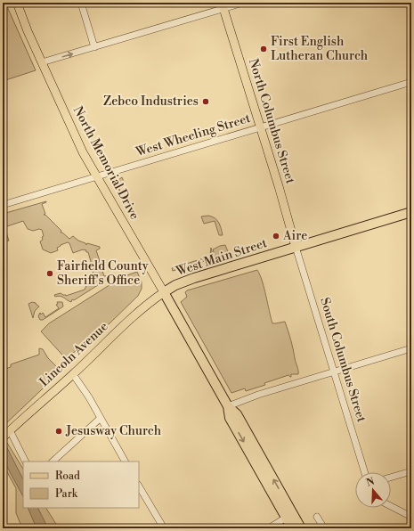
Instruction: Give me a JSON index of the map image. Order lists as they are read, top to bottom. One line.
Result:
{"streets":{"highway":["West Main Street"],"main road":["North Columbus Street","North Memorial Drive","Lincoln Avenue"],"street":["West Wheeling Street","South Columbus Street"]},"crossings":[["North Columbus Street","West Wheeling Street"],["North Columbus Street","West Main Street"],["North Columbus Street","South Columbus Street"],["West Wheeling Street","North Memorial Drive"],["North Memorial Drive","West Main Street"],["North Memorial Drive","Lincoln Avenue"],["West Main Street","Lincoln Avenue"],["West Main Street","South Columbus Street"]],"places":["First English Lutheran Church","Zebco Industries","Aire","Fairfield County Sheriff's Office","Jesusway Church"],"legend":["Road","Park"],"north":"top"}
